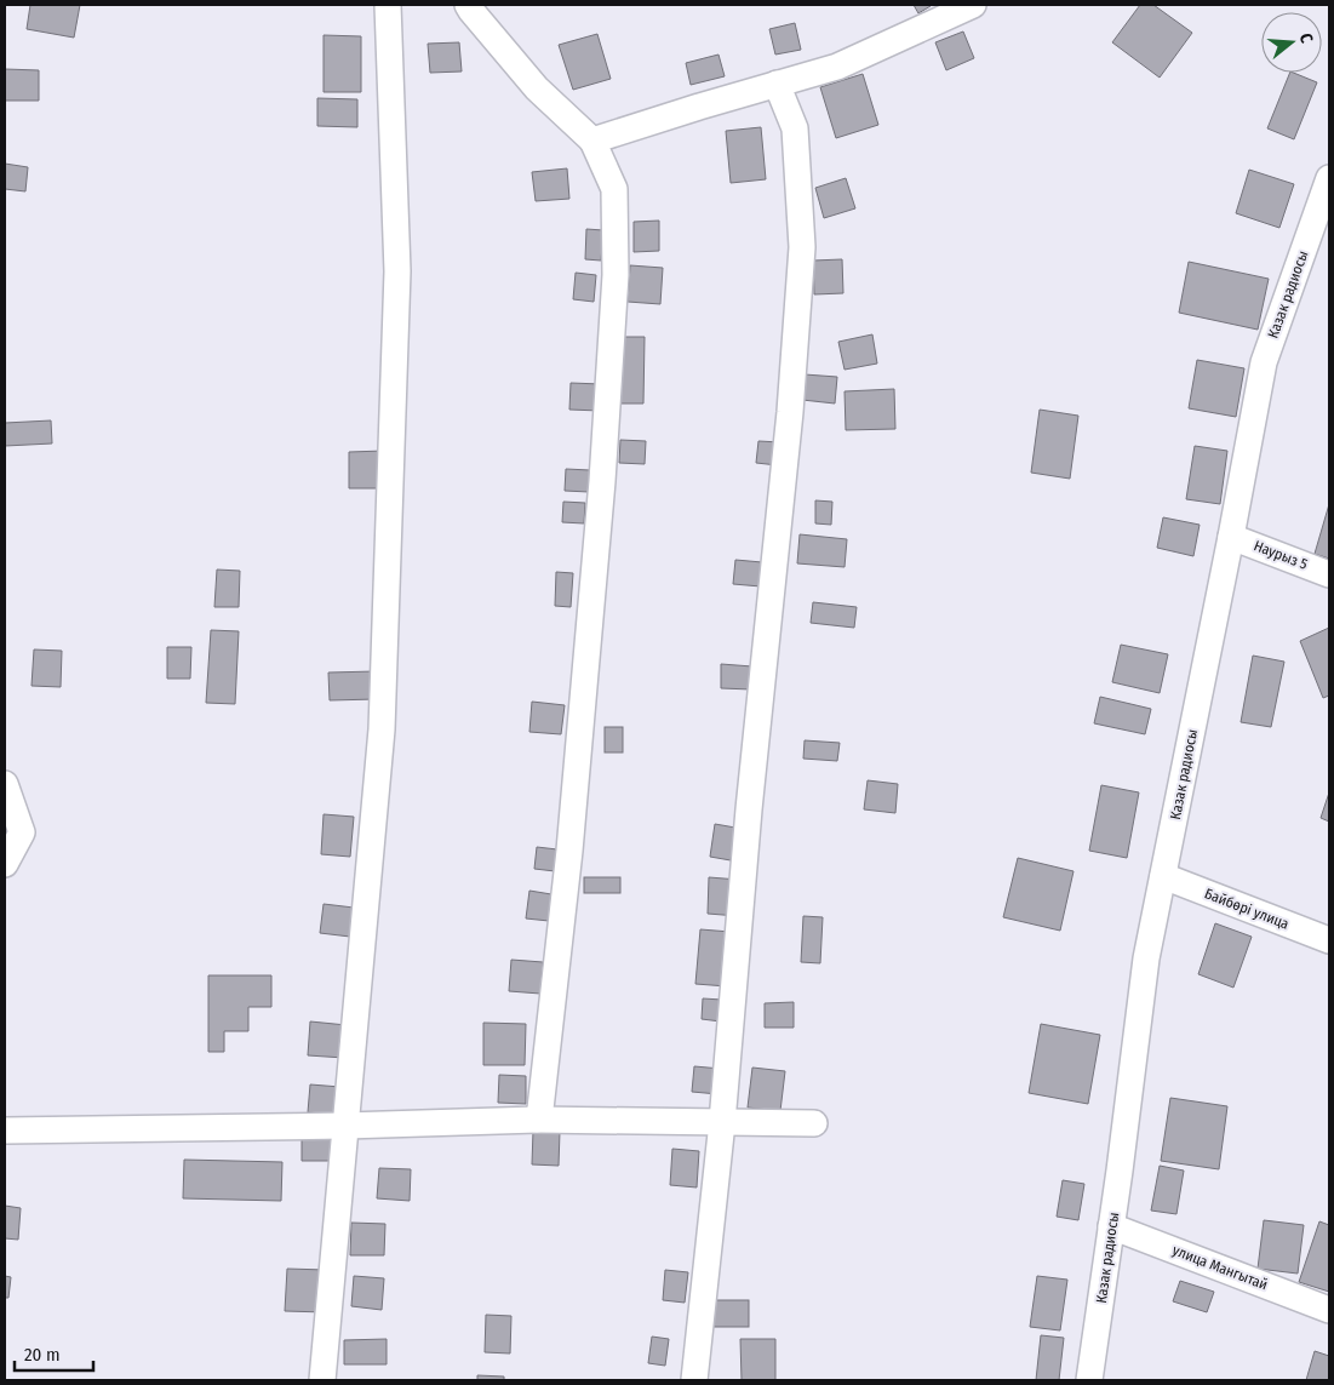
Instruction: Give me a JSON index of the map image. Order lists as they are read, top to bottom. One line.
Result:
{"streets":{"street":["Казак радиосы","Наурыз 5","Байбөрі улица","улица Мангытай"]},"crossings":[["Казак радиосы","Наурыз 5"],["Казак радиосы","Байбөрі улица"],["Казак радиосы","улица Мангытай"]],"scale_bar":"20 m","north":"right"}
